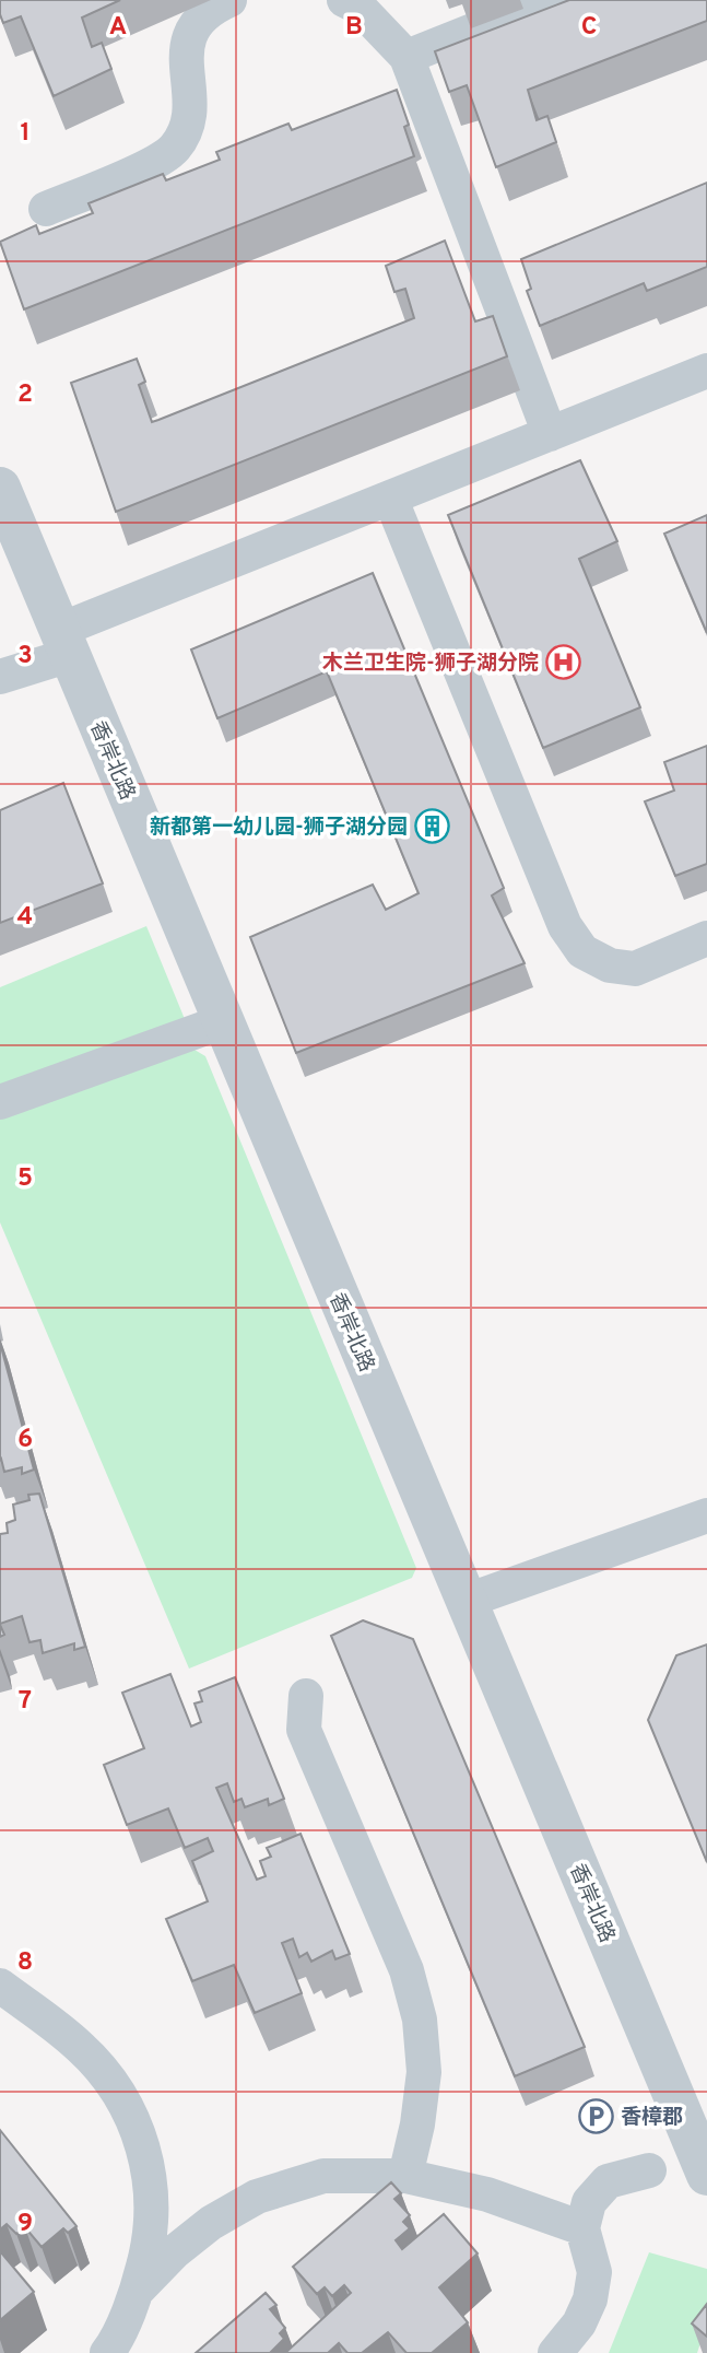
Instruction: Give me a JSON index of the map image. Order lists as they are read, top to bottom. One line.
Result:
{"streets":{"street":["香岸北路"]},"places":{"hospital":["木兰卫生院-狮子湖分院"],"building":["新都第一幼儿园-狮子湖分园"],"parking":["香樟郡"]},"grid":{"columns":["A","B","C"],"rows":["1","2","3","4","5","6","7","8","9"]}}
